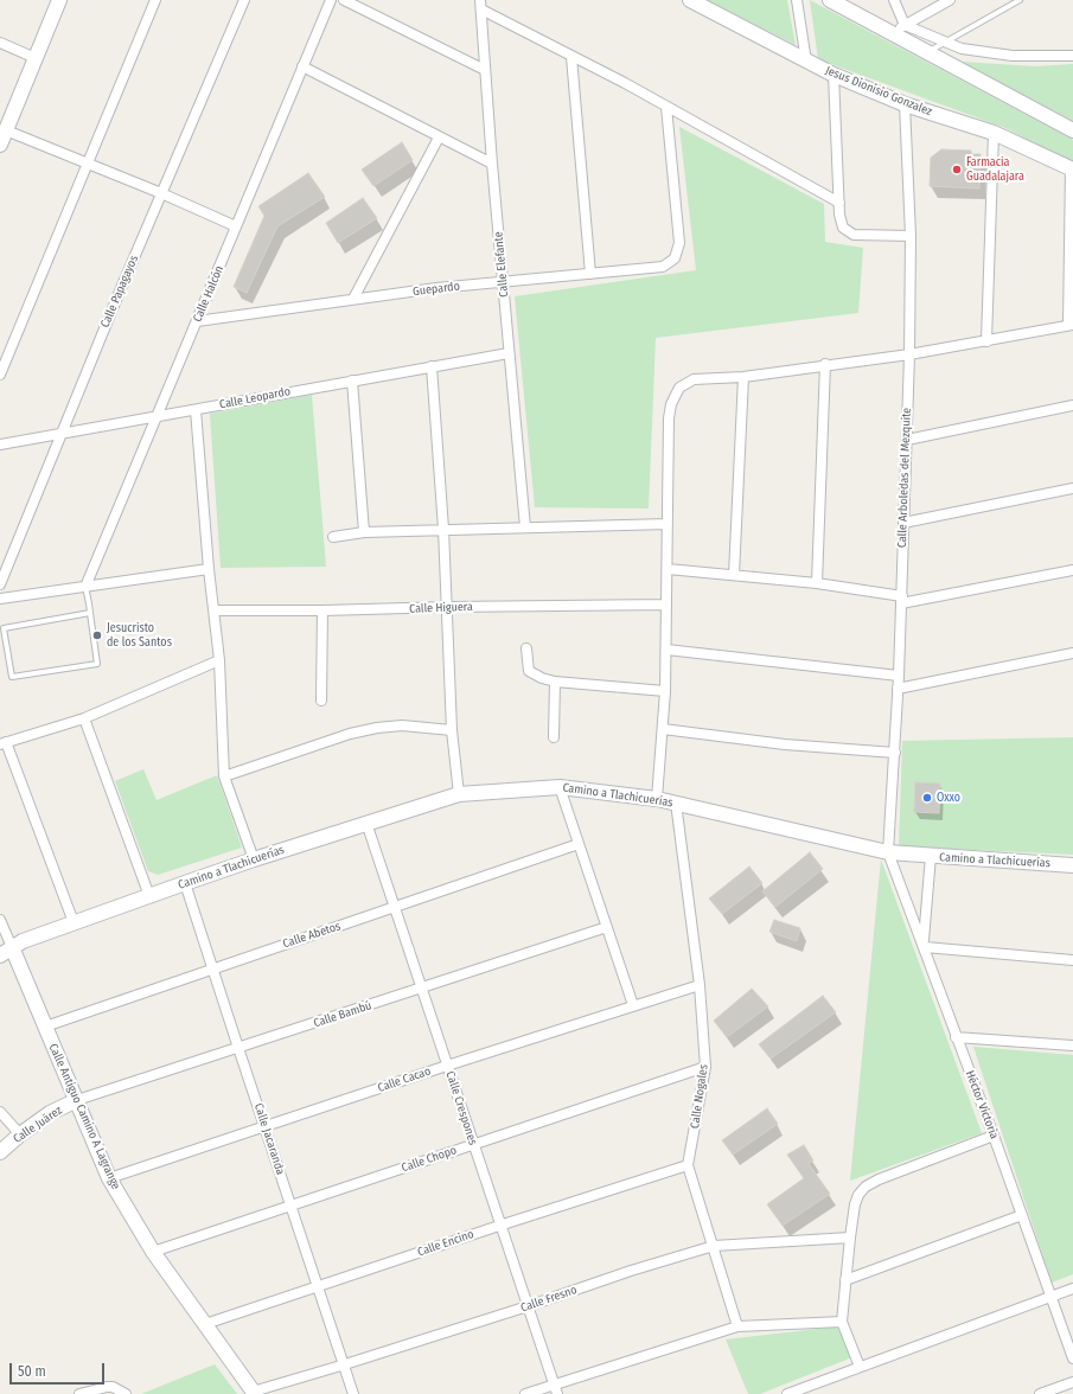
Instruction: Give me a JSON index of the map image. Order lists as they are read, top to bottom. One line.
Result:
{"streets":{"street":["Jesus Dionisio Gonzalez","Calle Elefante","Guepardo","Calle Papagayos","Calle Halcón","Calle Leopardo","Calle Arboledas del Mezquite","Calle Higuera","Camino a Tlachicuerías","Calle Abetos","Calle Bambú","Calle Cacao","Calle Nogales","Héctor Victoria","Calle Crespones","Calle Antiguo Camino A Lagrange","Calle Juárez","Calle Jacaranda","Calle Chopo","Calle Encino","Calle Fresno"]},"crossings":[["Jesus Dionisio Gonzalez","Calle Arboledas del Mezquite"],["Calle Elefante","Guepardo"],["Calle Elefante","Calle Leopardo"],["Guepardo","Calle Halcón"],["Calle Papagayos","Calle Leopardo"],["Calle Halcón","Calle Leopardo"],["Calle Arboledas del Mezquite","Camino a Tlachicuerías"],["Calle Arboledas del Mezquite","Héctor Victoria"],["Camino a Tlachicuerías","Calle Nogales"],["Camino a Tlachicuerías","Héctor Victoria"],["Camino a Tlachicuerías","Calle Crespones"],["Camino a Tlachicuerías","Calle Antiguo Camino A Lagrange"],["Camino a Tlachicuerías","Calle Jacaranda"],["Calle Abetos","Calle Crespones"],["Calle Abetos","Calle Antiguo Camino A Lagrange"],["Calle Abetos","Calle Jacaranda"],["Calle Bambú","Calle Crespones"],["Calle Bambú","Calle Antiguo Camino A Lagrange"],["Calle Bambú","Calle Juárez"],["Calle Bambú","Calle Jacaranda"],["Calle Cacao","Calle Nogales"],["Calle Cacao","Calle Crespones"],["Calle Cacao","Calle Antiguo Camino A Lagrange"],["Calle Cacao","Calle Jacaranda"],["Calle Nogales","Calle Chopo"],["Calle Nogales","Calle Encino"],["Calle Nogales","Calle Fresno"],["Calle Crespones","Calle Chopo"],["Calle Crespones","Calle Encino"],["Calle Crespones","Calle Fresno"],["Calle Antiguo Camino A Lagrange","Calle Juárez"],["Calle Antiguo Camino A Lagrange","Calle Chopo"],["Calle Antiguo Camino A Lagrange","Calle Encino"],["Calle Antiguo Camino A Lagrange","Calle Fresno"],["Calle Jacaranda","Calle Chopo"],["Calle Jacaranda","Calle Encino"],["Calle Jacaranda","Calle Fresno"]],"places":["Farmacia Guadalajara","Jesucristo de los Santos","Oxxo"],"scale_bar":"50 m"}
